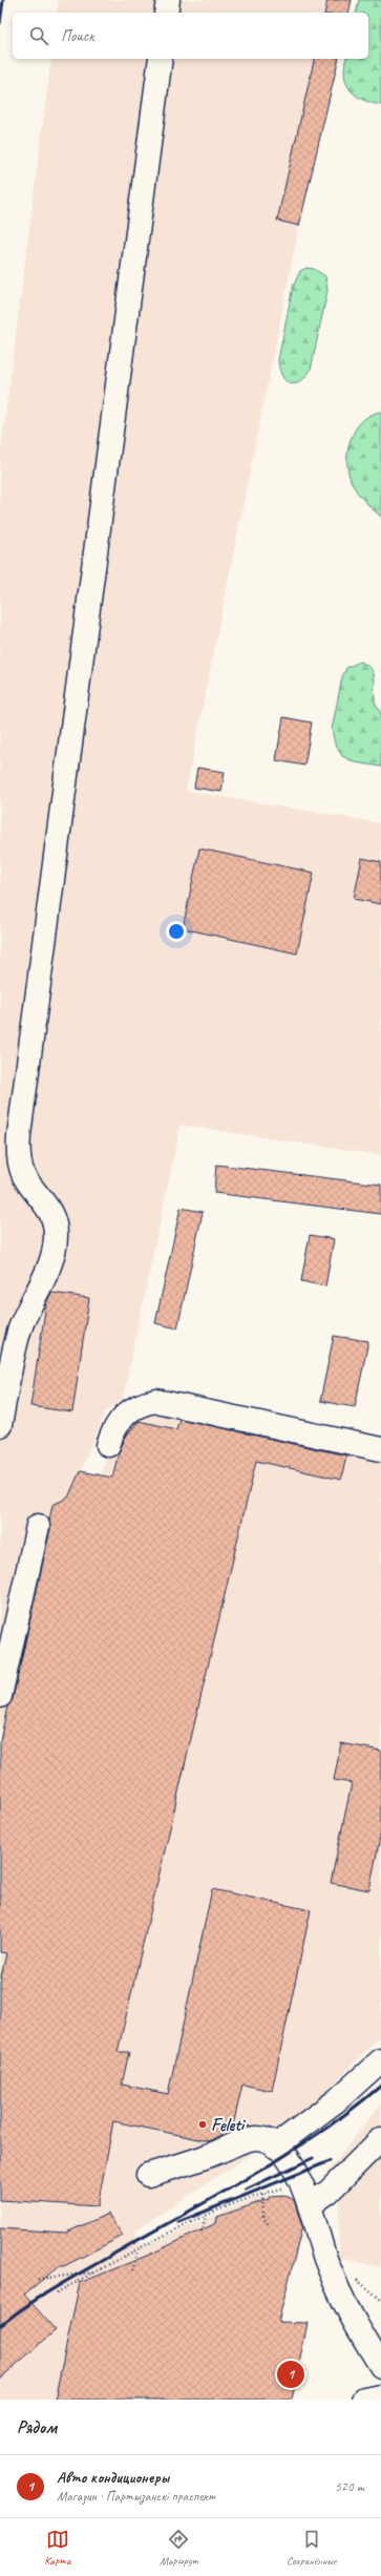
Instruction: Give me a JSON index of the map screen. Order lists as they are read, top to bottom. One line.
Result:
{"places":["Feleti"],"page":{"search":"Поиск","pins":"1","heading":"Рядом","list":[{"mark":"1","name":"Авто кондиционеры","note":"Магазин · Партызанскі праспект","value":"520 m"}],"nav":["Карта","Маршрут","Сохранённые"]}}
